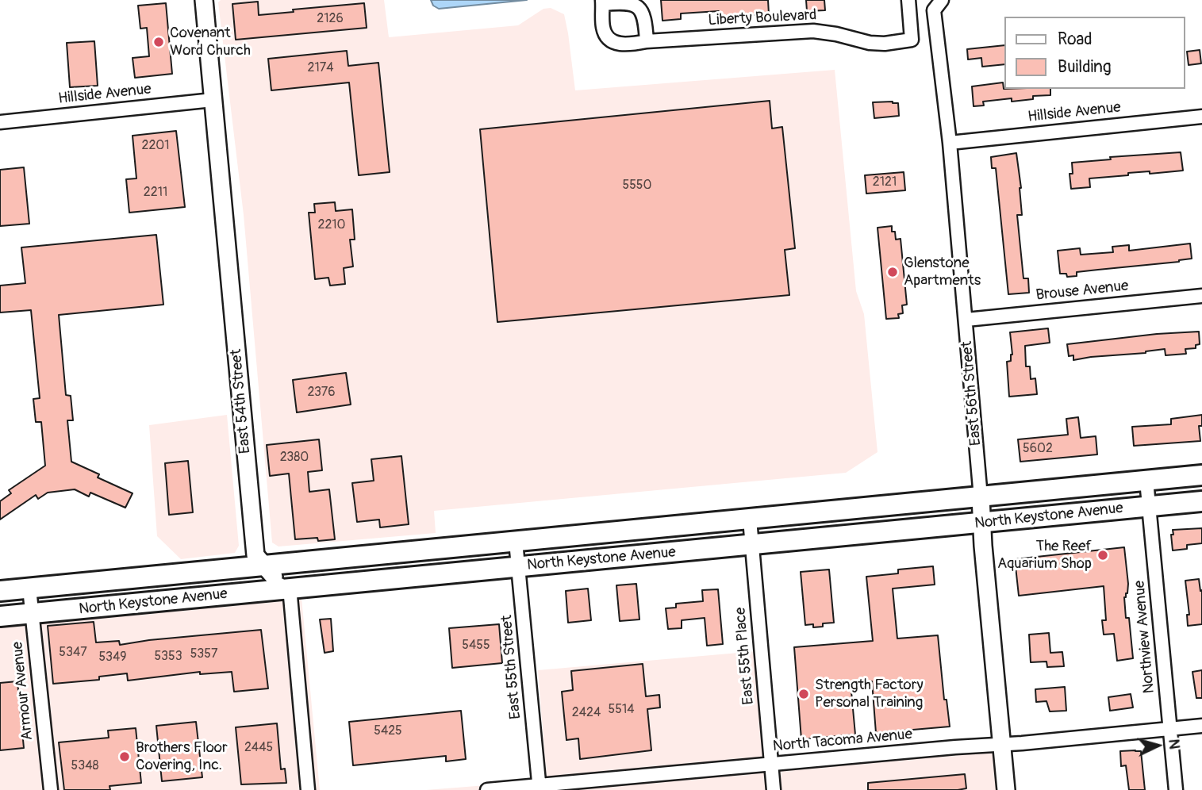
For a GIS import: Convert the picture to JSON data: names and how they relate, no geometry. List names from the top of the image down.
{
  "streets": {
    "main road": ["North Keystone Avenue"],
    "street": [
      "Liberty Boulevard",
      "Hillside Avenue",
      "Brouse Avenue",
      "East 56th Street",
      "East 54th Street",
      "Northview Avenue",
      "East 55th Place",
      "East 55th Street",
      "Armour Avenue",
      "North Tacoma Avenue"
    ]
  },
  "crossings": [
    ["Hillside Avenue", "East 56th Street"],
    ["Hillside Avenue", "East 54th Street"],
    ["Brouse Avenue", "East 56th Street"],
    ["East 56th Street", "North Keystone Avenue"],
    ["East 56th Street", "North Tacoma Avenue"],
    ["East 54th Street", "North Keystone Avenue"],
    ["North Keystone Avenue", "Northview Avenue"],
    ["North Keystone Avenue", "East 55th Place"],
    ["North Keystone Avenue", "East 55th Street"],
    ["North Keystone Avenue", "Armour Avenue"],
    ["Northview Avenue", "North Tacoma Avenue"],
    ["East 55th Place", "North Tacoma Avenue"],
    ["East 55th Street", "North Tacoma Avenue"]
  ],
  "places": [
    "Covenant Word Church",
    "Glenstone Apartments",
    "The Reef Aquarium Shop",
    "Strength Factory Personal Training",
    "Brothers Floor Covering, Inc."
  ],
  "house_numbers": [
    "2126",
    "2174",
    "2201",
    "2121",
    "5550",
    "2211",
    "2210",
    "2376",
    "5602",
    "2380",
    "5455",
    "5347",
    "5357",
    "5353",
    "5349",
    "5514",
    "2424",
    "5425",
    "2445",
    "5348"
  ],
  "legend": ["Road", "Building"],
  "north": "right"
}
